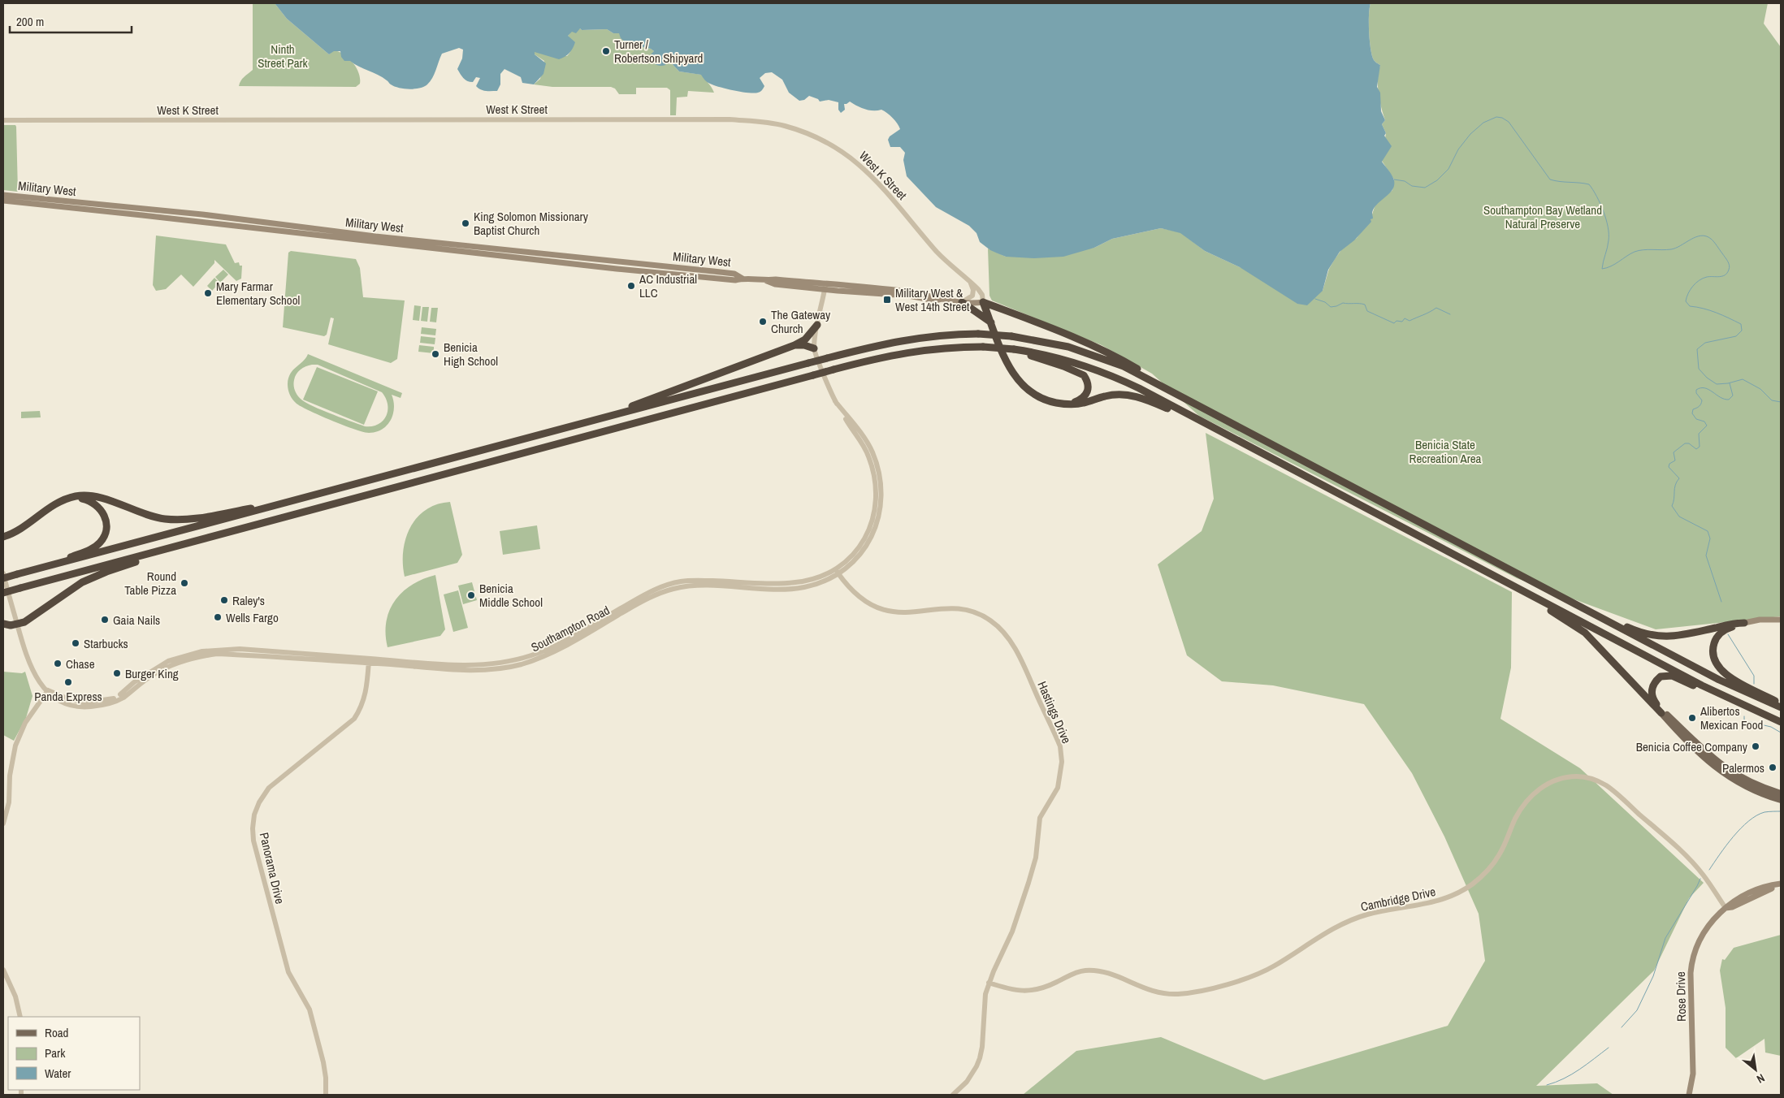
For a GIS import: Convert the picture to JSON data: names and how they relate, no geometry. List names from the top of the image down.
{
  "streets": {
    "main road": ["Military West", "Rose Drive"],
    "street": [
      "West K Street",
      "Southampton Road",
      "Hastings Drive",
      "Panorama Drive",
      "Cambridge Drive"
    ]
  },
  "crossings": [
    ["West K Street", "Military West"],
    ["Military West", "Southampton Road"],
    ["Southampton Road", "Hastings Drive"],
    ["Southampton Road", "Panorama Drive"],
    ["Hastings Drive", "Cambridge Drive"],
    ["Cambridge Drive", "Rose Drive"]
  ],
  "parks": ["Ninth Street Park", "Southampton Bay Wetland Natural Preserve", "Benicia State Recreation Area"],
  "places": {
    "other": [
      "Turner / Robertson Shipyard",
      "King Solomon Missionary Baptist Church",
      "AC Industrial LLC",
      "Mary Farmar Elementary School",
      "The Gateway Church",
      "Benicia High School",
      "Round Table Pizza",
      "Benicia Middle School",
      "Raley's",
      "Wells Fargo",
      "Gaia Nails",
      "Starbucks",
      "Chase",
      "Burger King",
      "Panda Express",
      "Alibertos Mexican Food",
      "Benicia Coffee Company",
      "Palermos"
    ],
    "transit": ["Military West & West 14th Street"]
  },
  "legend": ["Road", "Park", "Water"],
  "scale_bar": "200 m",
  "north": "bottom right"
}
